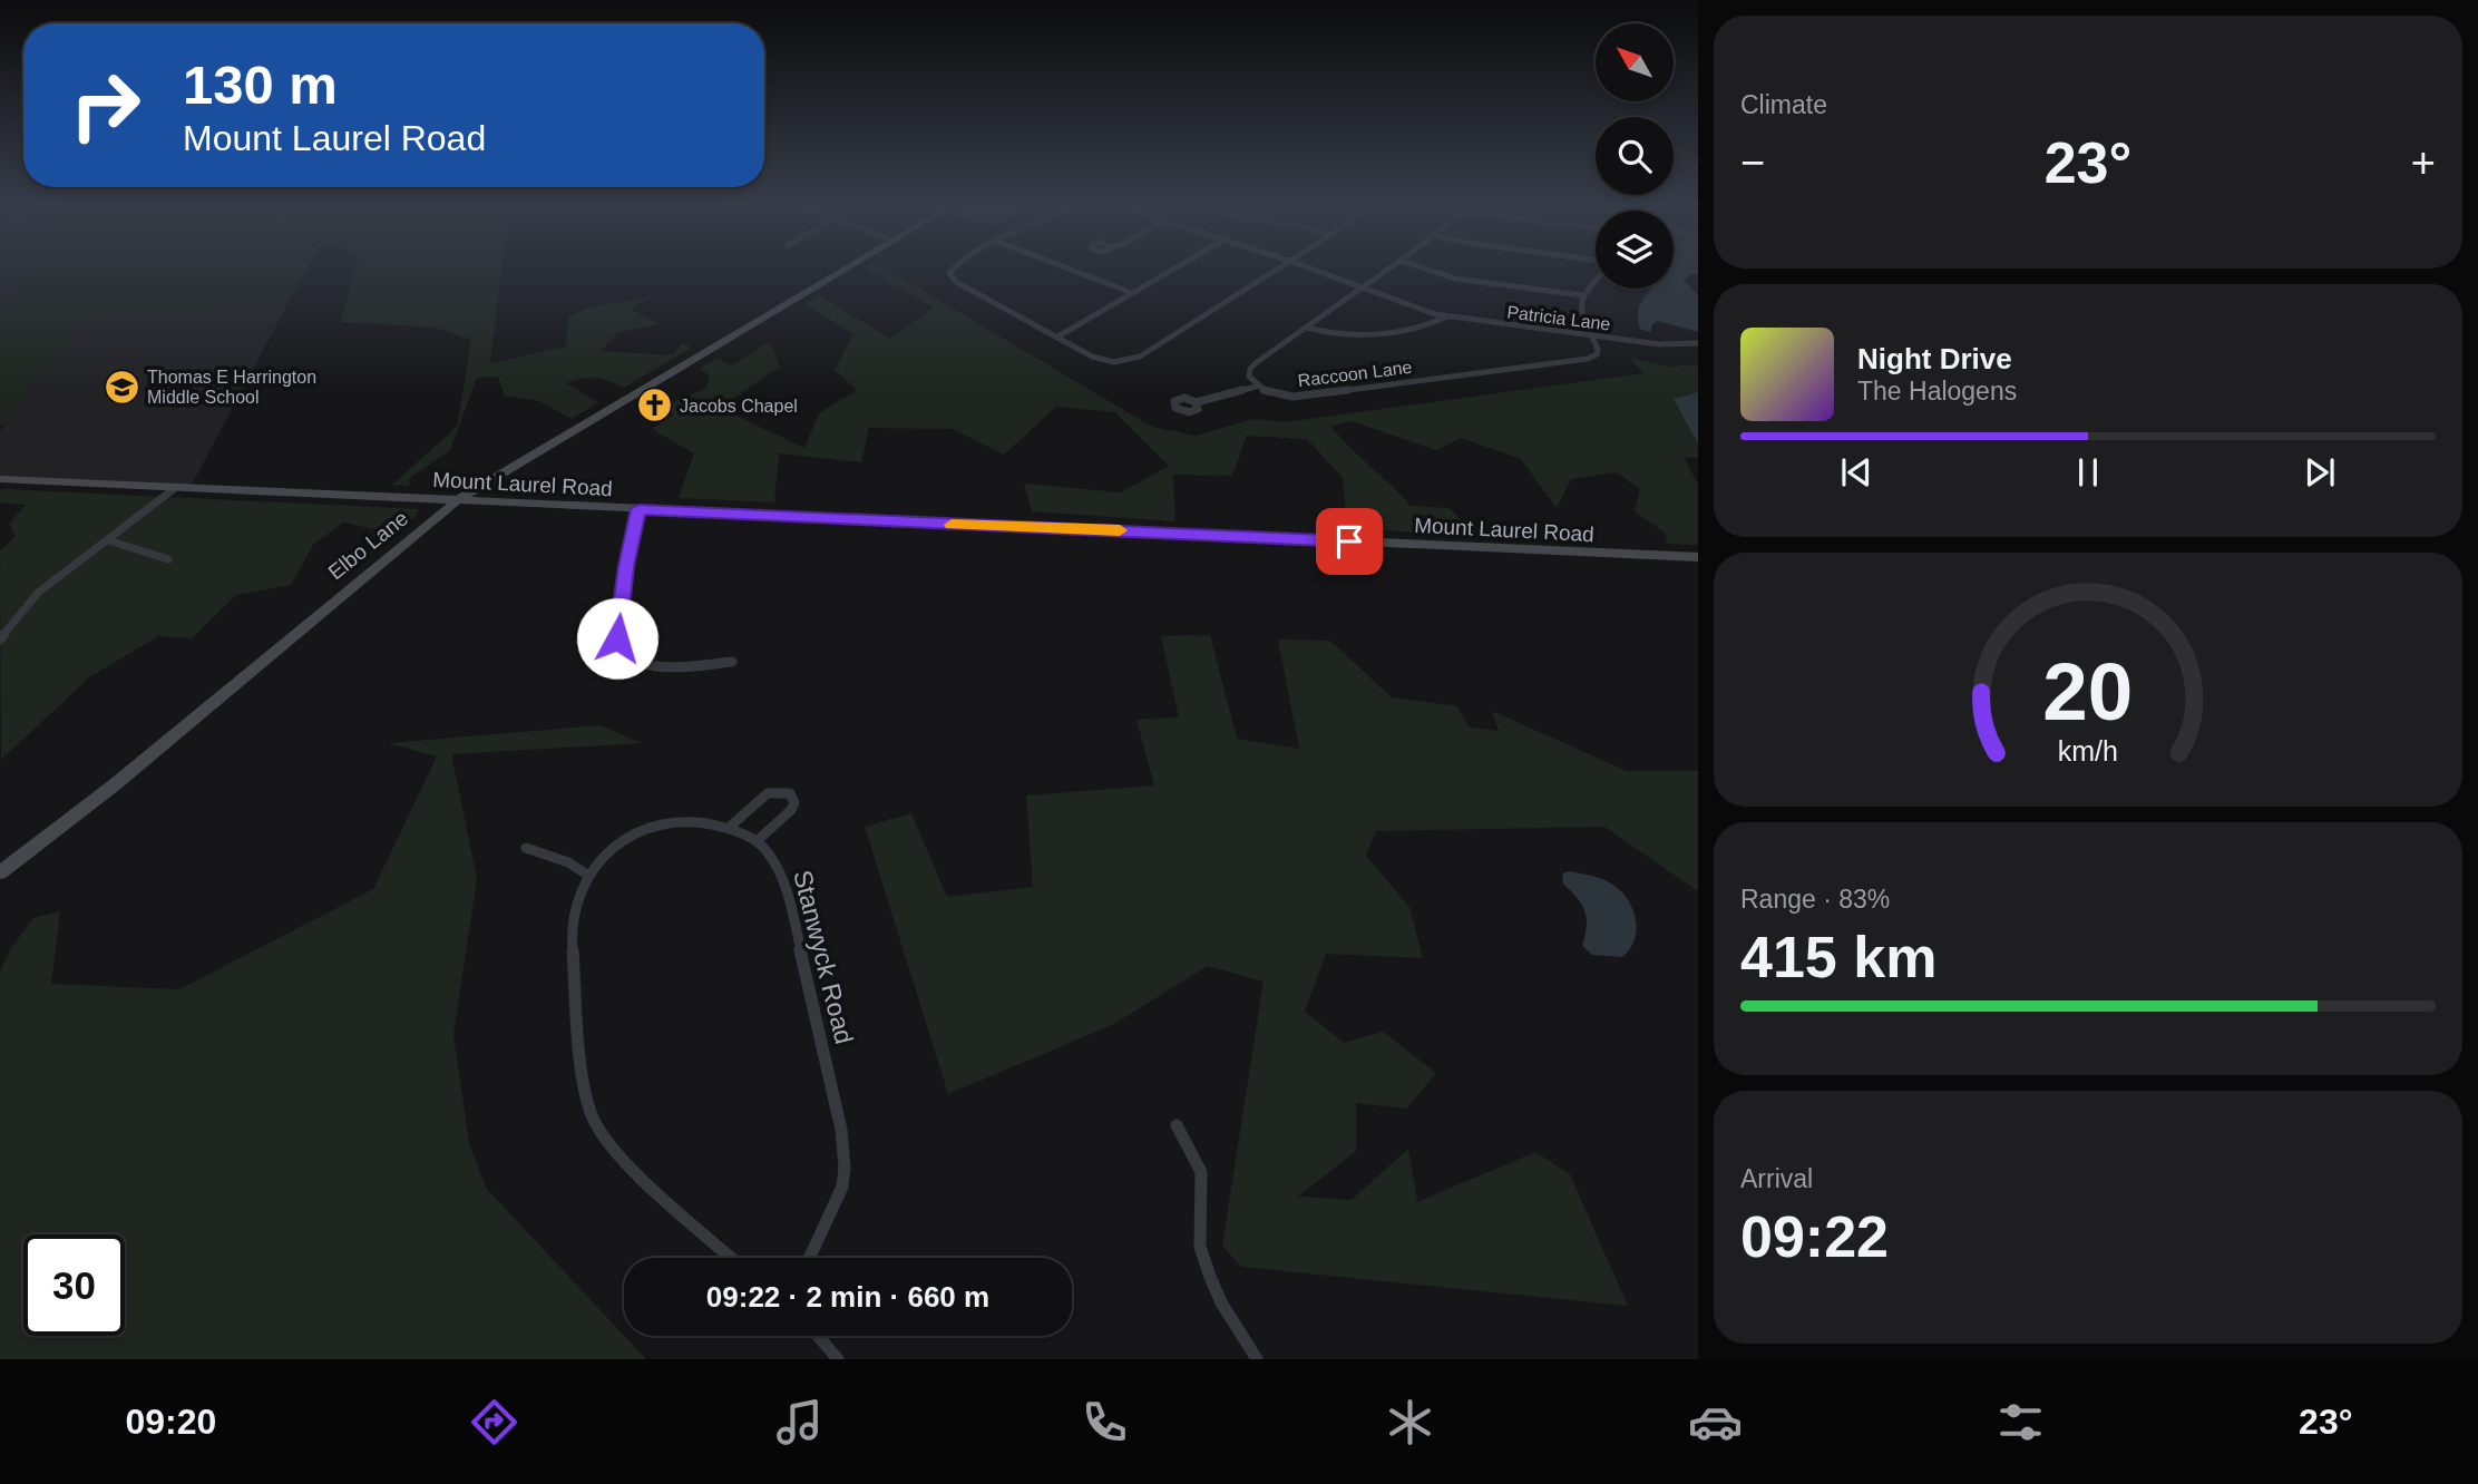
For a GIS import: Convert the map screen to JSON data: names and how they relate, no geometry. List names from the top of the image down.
{
  "streets": {
    "main road": ["Mount Laurel Road", "Elbo Lane"],
    "street": ["Patricia Lane", "Raccoon Lane", "Stanwyck Road"]
  },
  "crossings": [
    ["Patricia Lane", "Raccoon Lane"],
    ["Mount Laurel Road", "Elbo Lane"]
  ],
  "places": {
    "school or university": ["Thomas E Harrington Middle School"],
    "church": ["Jacobs Chapel"]
  },
  "north": "top left",
  "page": {
    "tile": [
      "Climate",
      ["Range · 83%", "415 km"],
      ["Arrival", "09:22"]
    ],
    "turn": ["130 m", "Mount Laurel Road"],
    "heat": ["−", "23°", "+"],
    "song": ["Night Drive", "The Halogens"],
    "limit": "30",
    "trip": "09:22 · 2 min · 660 m",
    "tabs": ["09:20", "23°"],
    "gauge": ["20", "km/h"]
  }
}
